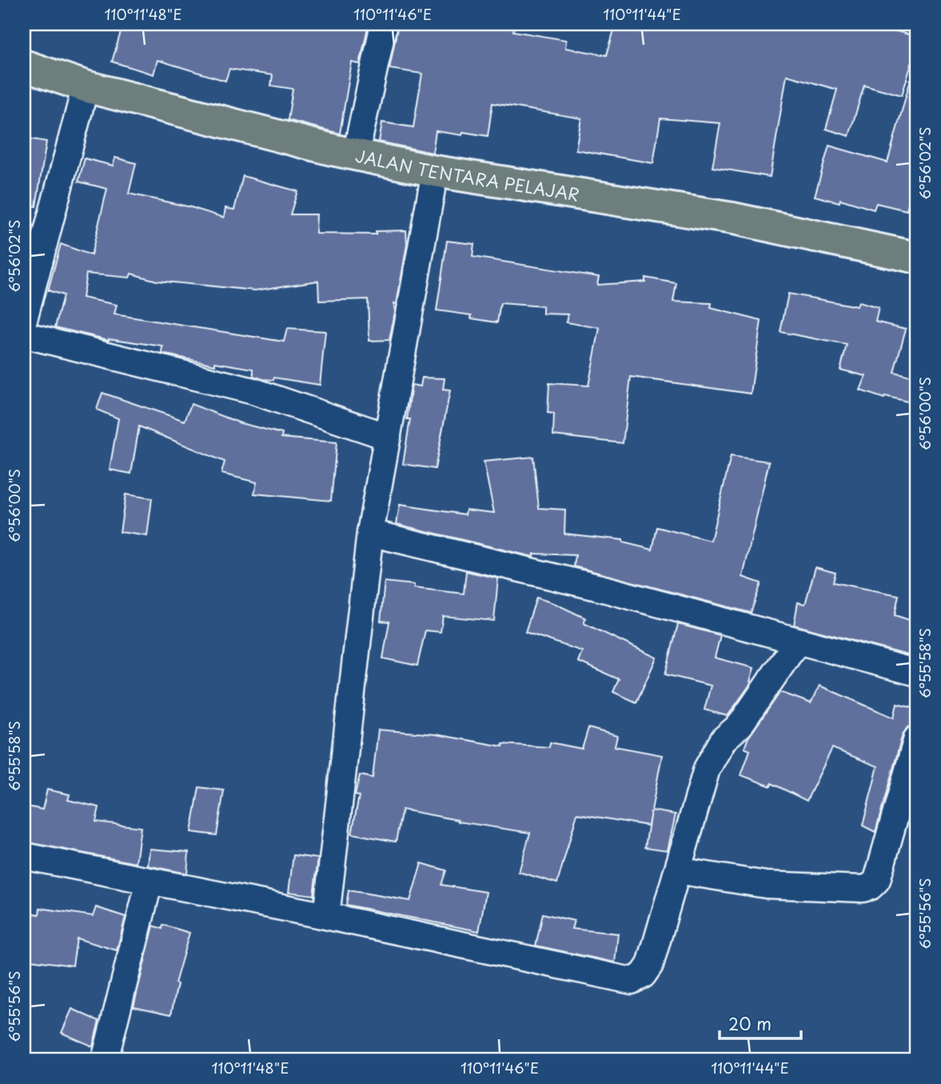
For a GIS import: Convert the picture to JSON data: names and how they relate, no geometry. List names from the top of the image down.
{
  "streets": {
    "highway": ["JALAN TENTARA PELAJAR"]
  },
  "scale_bar": "20 m",
  "coordinates": [
    "110°11'48\"E",
    "110°11'46\"E",
    "110°11'44\"E",
    "6°56'02\"S",
    "6°56'00\"S",
    "6°55'58\"S",
    "6°55'56\"S"
  ]
}
